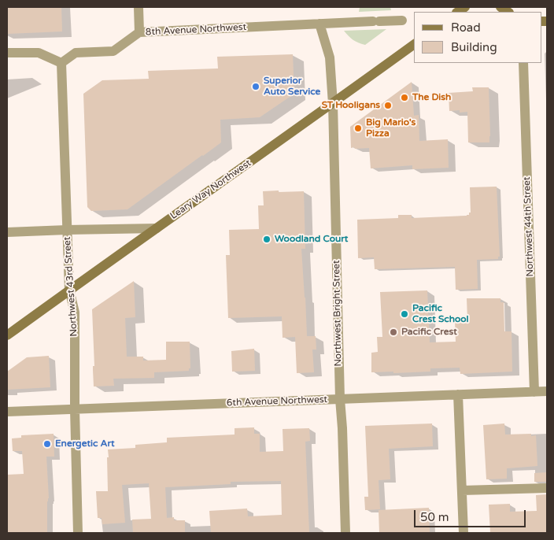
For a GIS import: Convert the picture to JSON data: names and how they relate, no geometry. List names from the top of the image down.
{
  "streets": {
    "main road": ["Leary Way Northwest"],
    "street": [
      "8th Avenue Northwest",
      "Northwest 44th Street",
      "Northwest 43rd Street",
      "Northwest Bright Street",
      "6th Avenue Northwest"
    ]
  },
  "crossings": [
    ["8th Avenue Northwest", "Northwest 43rd Street"],
    ["8th Avenue Northwest", "Northwest Bright Street"],
    ["Leary Way Northwest", "Northwest 43rd Street"],
    ["Leary Way Northwest", "Northwest Bright Street"],
    ["Northwest 44th Street", "6th Avenue Northwest"],
    ["Northwest 43rd Street", "6th Avenue Northwest"],
    ["Northwest Bright Street", "6th Avenue Northwest"]
  ],
  "places": [
    "Superior Auto Service",
    "The Dish",
    "ST Hooligans",
    "Big Mario's Pizza",
    "Woodland Court",
    "Pacific Crest School",
    "Pacific Crest",
    "Energetic Art"
  ],
  "legend": ["Road", "Building"],
  "scale_bar": "50 m"
}
